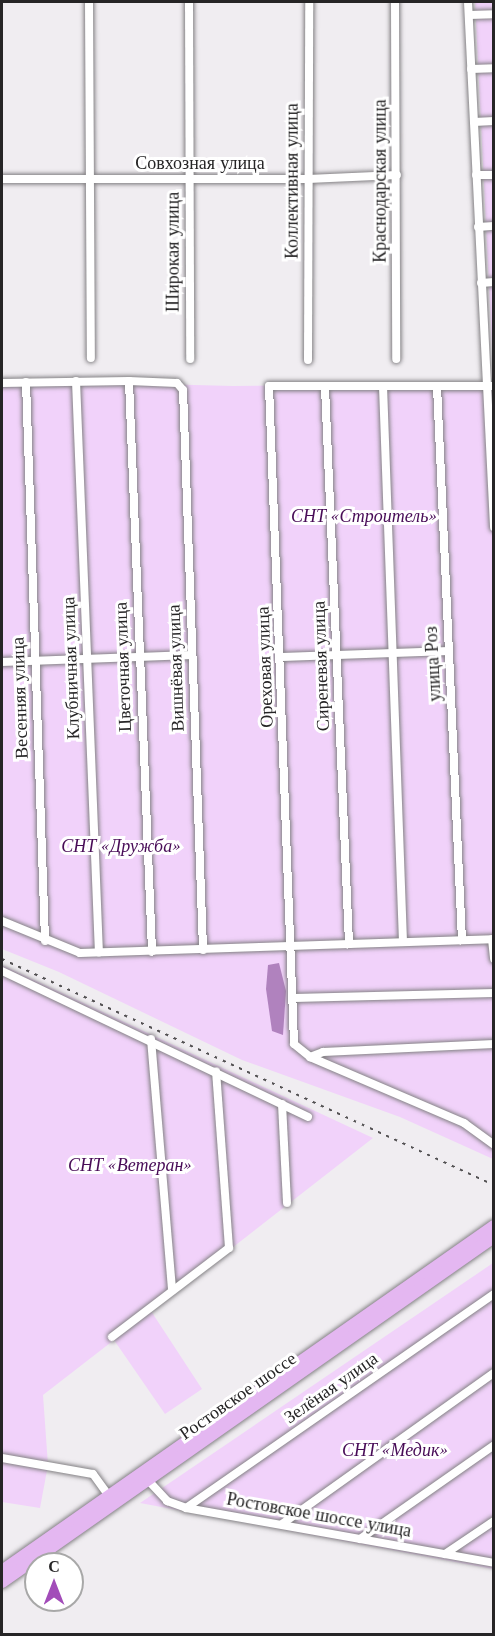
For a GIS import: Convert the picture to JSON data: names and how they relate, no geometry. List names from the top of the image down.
{
  "streets": {
    "highway": ["Ростовское шоссе"],
    "street": [
      "Совхозная улица",
      "Коллективная улица",
      "Краснодарская улица",
      "Широкая улица",
      "улица Роз",
      "Сиреневая улица",
      "Цветочная улица",
      "Ореховая улица",
      "Клубничная улица",
      "Вишнёвая улица",
      "Весенняя улица",
      "Зелёная улица",
      "Ростовское шоссе улица"
    ]
  },
  "crossings": [
    ["Совхозная улица", "Коллективная улица"],
    ["Совхозная улица", "Краснодарская улица"],
    ["Совхозная улица", "Широкая улица"],
    ["Сиреневая улица", "Ореховая улица"],
    ["Цветочная улица", "Вишнёвая улица"],
    ["Зелёная улица", "Ростовское шоссе улица"],
    ["Ростовское шоссе", "Ростовское шоссе улица"]
  ],
  "parks": [
    "СНТ «Строитель»",
    "СНТ «Дружба»",
    "СНТ «Ветеран»",
    "СНТ «Медик»"
  ],
  "north": "top"
}
